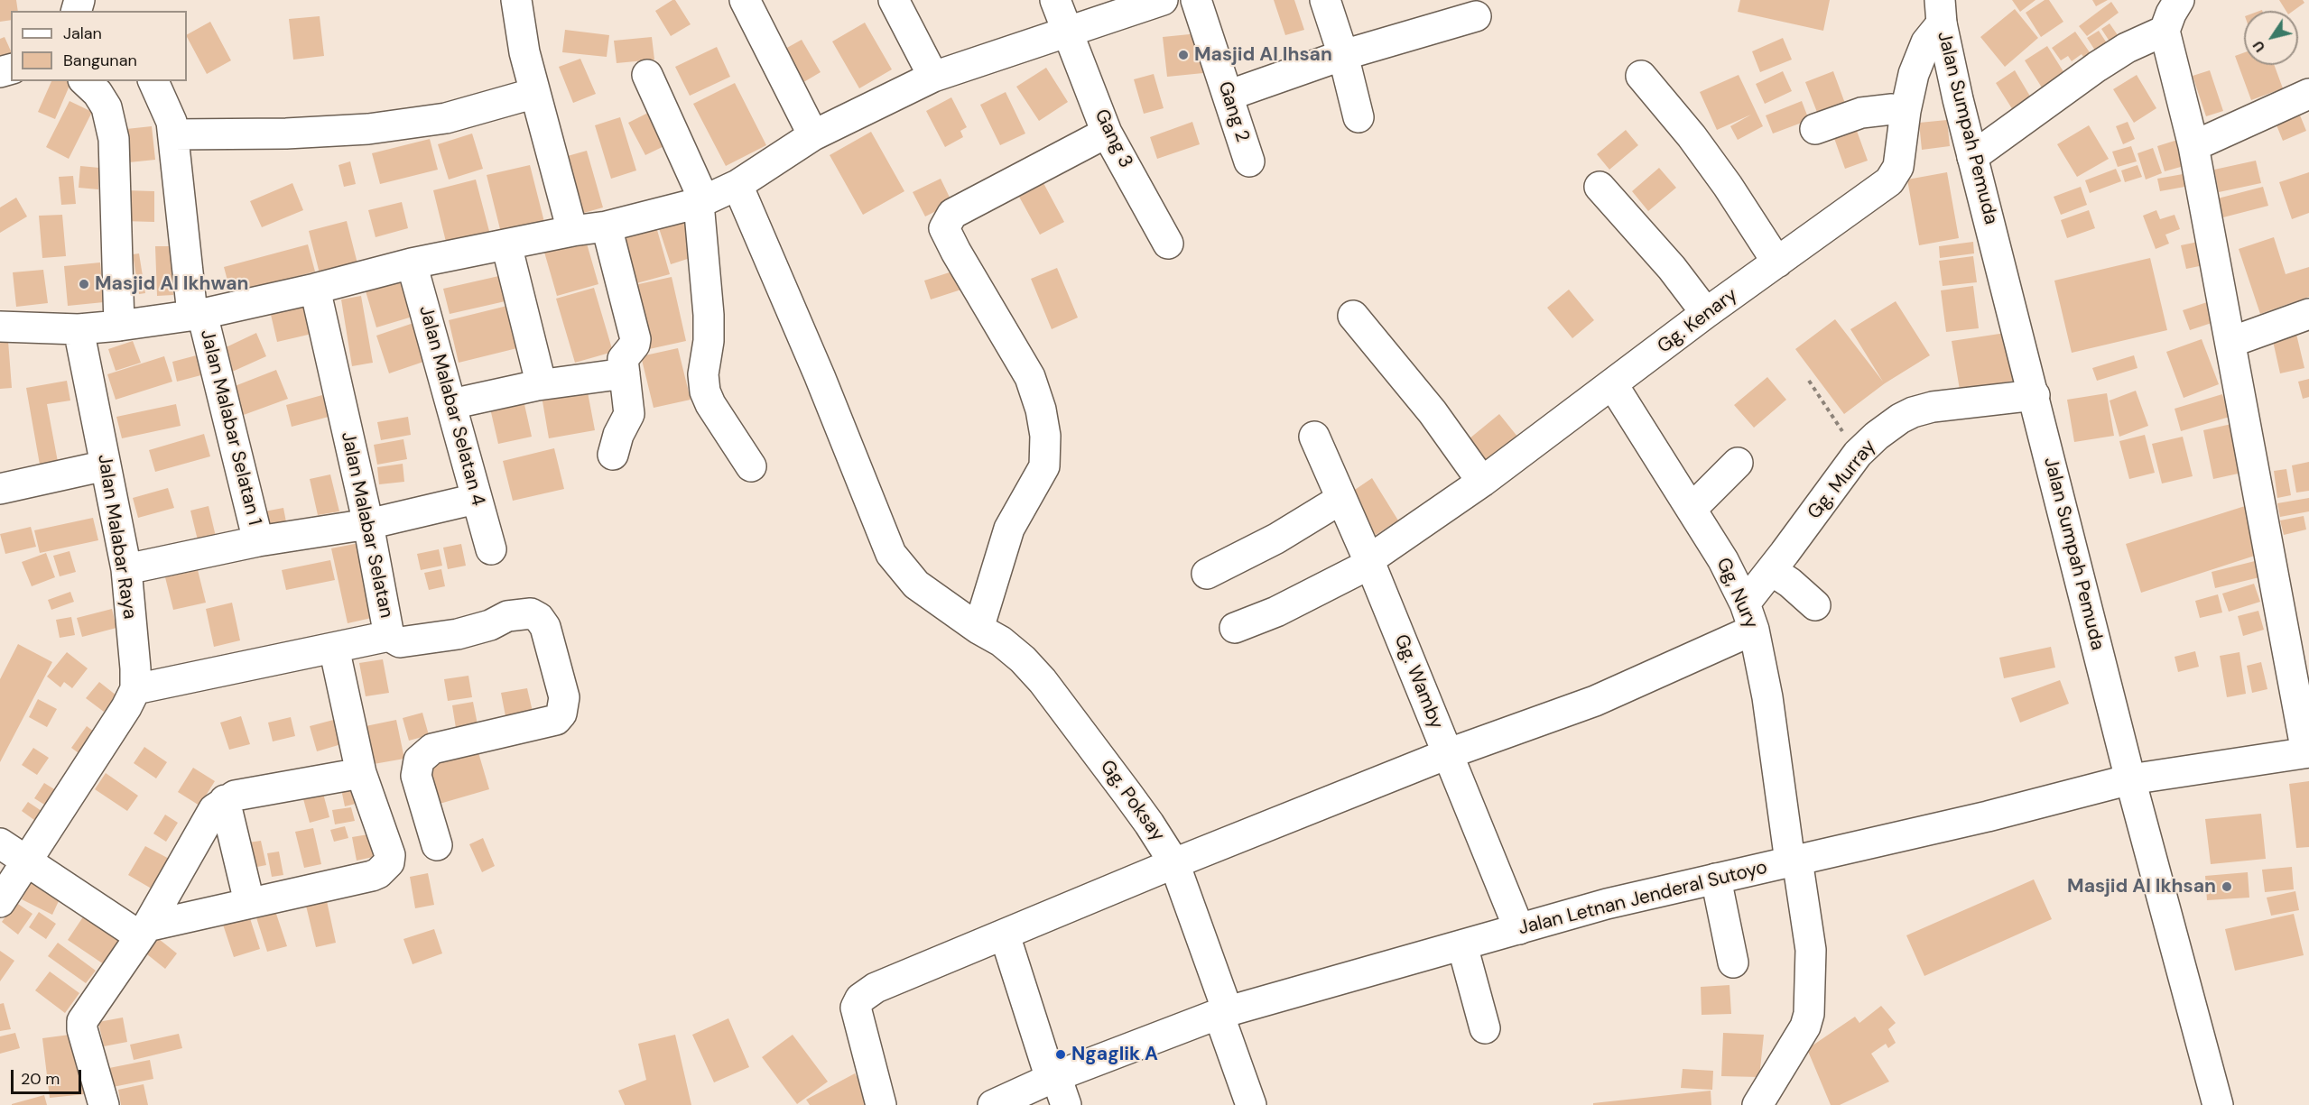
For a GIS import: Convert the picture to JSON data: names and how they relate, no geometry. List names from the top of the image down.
{
  "streets": {
    "main road": [
      "Gang 2",
      "Jalan Sumpah Pemuda",
      "Gang 3",
      "Gg. Kenary",
      "Jalan Malabar Selatan 4",
      "Jalan Malabar Selatan 1",
      "Gg. Murray",
      "Jalan Malabar Selatan",
      "Jalan Malabar Raya",
      "Gg, Nury",
      "Gg. Wamby",
      "Gg. Poksay",
      "Jalan Letnan Jenderal Sutoyo"
    ]
  },
  "crossings": [
    ["Jalan Sumpah Pemuda", "Gg. Kenary"],
    ["Jalan Sumpah Pemuda", "Gg. Murray"],
    ["Jalan Sumpah Pemuda", "Jalan Letnan Jenderal Sutoyo"],
    ["Gg. Kenary", "Gg, Nury"],
    ["Gg. Kenary", "Gg. Wamby"],
    ["Gg. Murray", "Gg, Nury"],
    ["Jalan Malabar Selatan", "Jalan Malabar Raya"],
    ["Gg, Nury", "Jalan Letnan Jenderal Sutoyo"],
    ["Gg. Wamby", "Jalan Letnan Jenderal Sutoyo"],
    ["Gg. Poksay", "Jalan Letnan Jenderal Sutoyo"]
  ],
  "places": [
    "Masjid Al Ihsan",
    "Masjid Al Ikhwan",
    "Masjid Al Ikhsan",
    "Ngaglik A"
  ],
  "legend": ["Jalan", "Bangunan"],
  "scale_bar": "20 m",
  "north": "bottom left"
}
